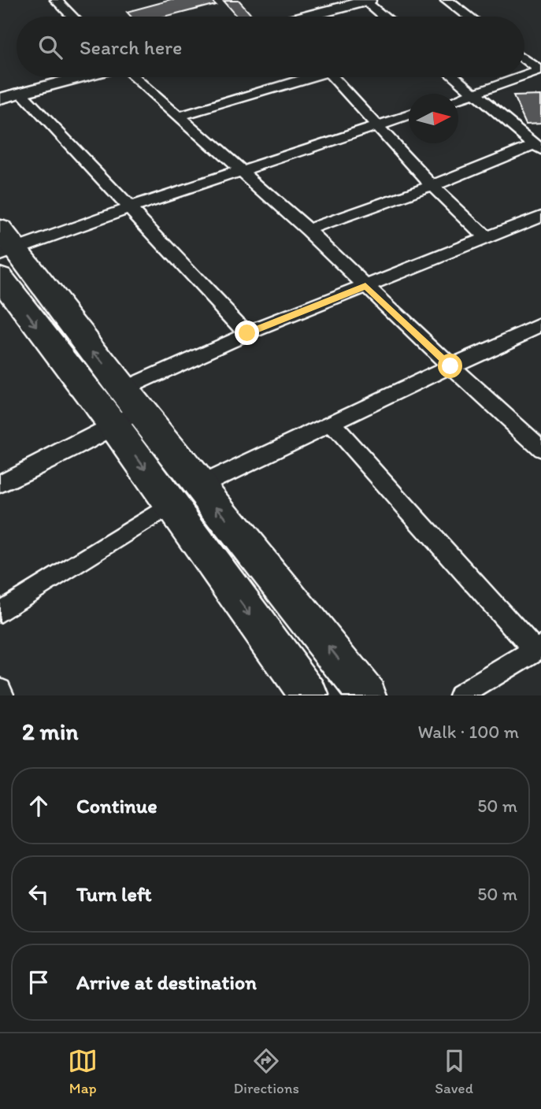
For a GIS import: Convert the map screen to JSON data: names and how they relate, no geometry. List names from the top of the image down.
{
  "north": "right",
  "page": {
    "search": "Search here",
    "heading": ["2 min", "Walk · 100 m"],
    "list": [
      ["Continue", "50 m"],
      ["Turn left", "50 m"],
      "Arrive at destination"
    ],
    "nav": ["Map", "Directions", "Saved"]
  }
}
